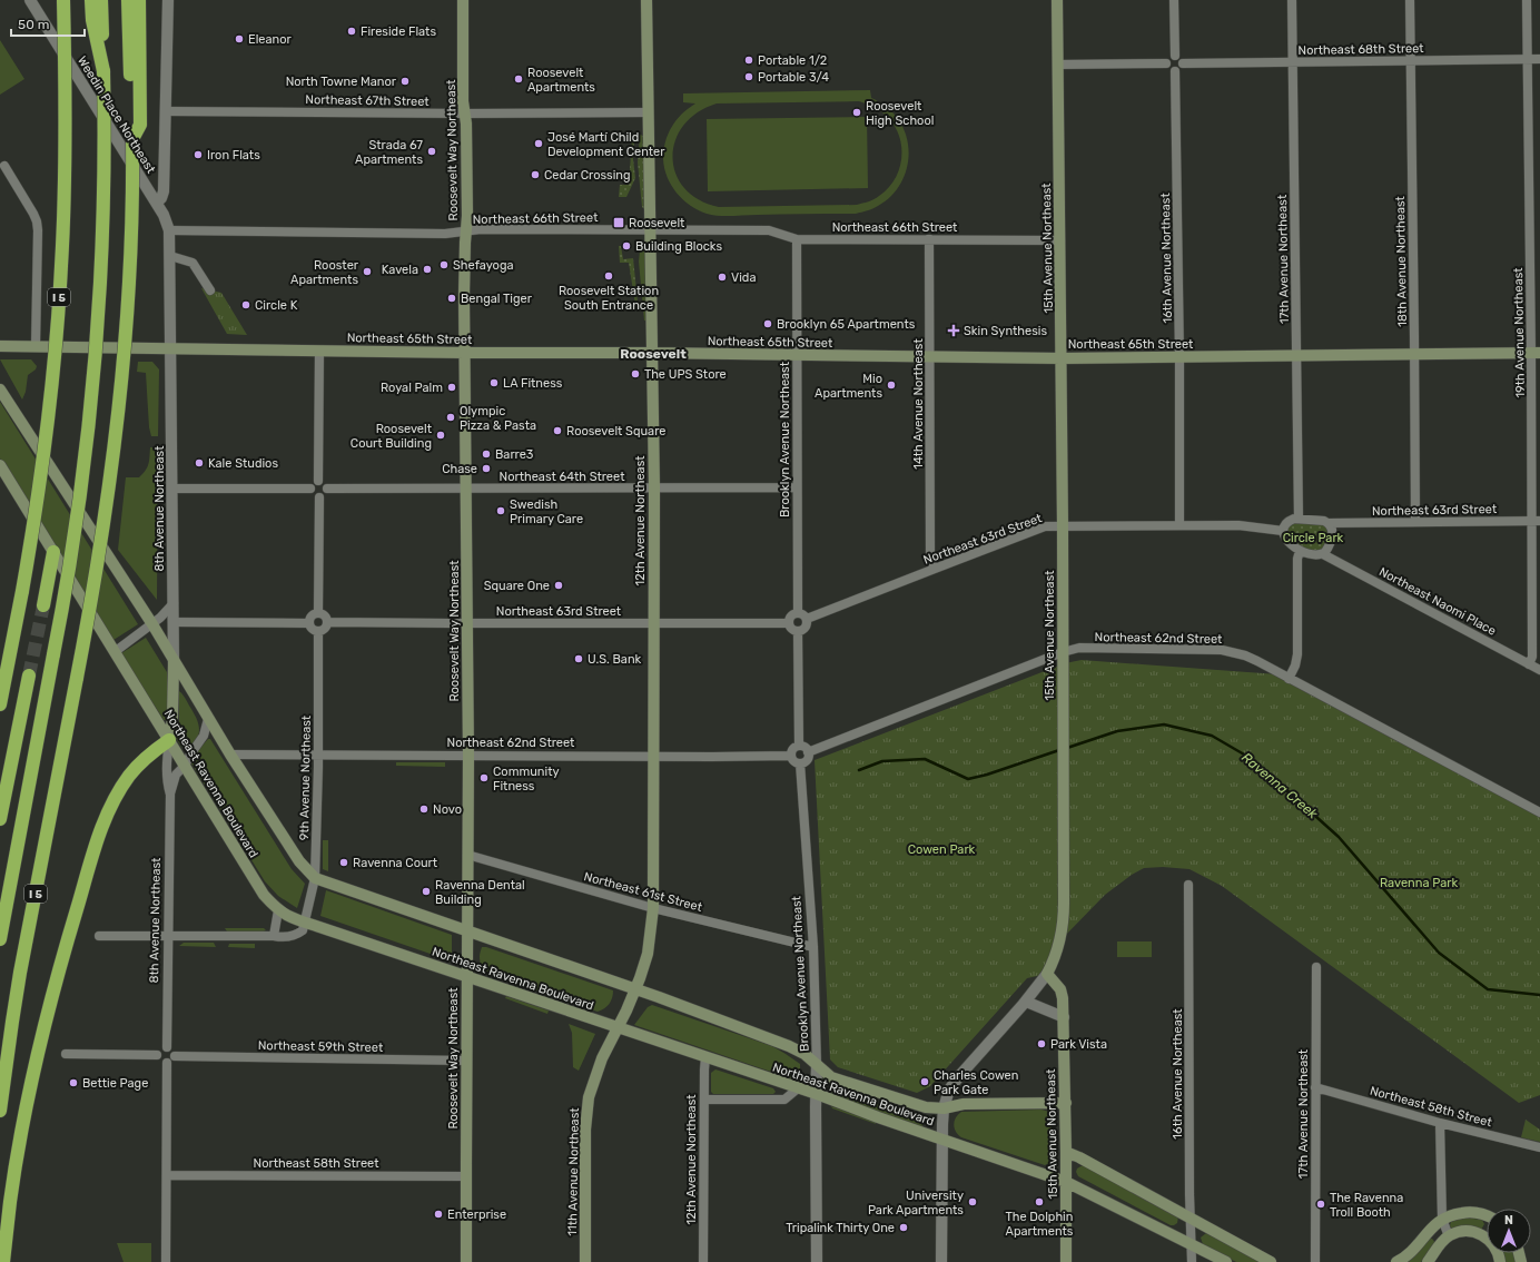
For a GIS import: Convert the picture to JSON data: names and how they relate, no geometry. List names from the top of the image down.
{
  "streets": {
    "highway": ["I 5"],
    "main road": [
      "Roosevelt Way Northeast",
      "15th Avenue Northeast",
      "Northeast 65th Street",
      "8th Avenue Northeast",
      "12th Avenue Northeast",
      "Northeast Ravenna Boulevard",
      "11th Avenue Northeast"
    ],
    "street": [
      "Northeast 68th Street",
      "Northeast 67th Street",
      "Weedin Place Northeast",
      "Northeast 66th Street",
      "16th Avenue Northeast",
      "17th Avenue Northeast",
      "18th Avenue Northeast",
      "19th Avenue Northeast",
      "14th Avenue Northeast",
      "Brooklyn Avenue Northeast",
      "Northeast 64th Street",
      "Northeast 63rd Street",
      "Northeast Naomi Place",
      "Northeast 62nd Street",
      "9th Avenue Northeast",
      "Northeast 61st Street",
      "Northeast 59th Street",
      "Northeast 58th Street"
    ]
  },
  "crossings": [
    ["Northeast 68th Street", "16th Avenue Northeast"],
    ["Northeast 68th Street", "17th Avenue Northeast"],
    ["Northeast 68th Street", "18th Avenue Northeast"],
    ["Northeast 68th Street", "19th Avenue Northeast"],
    ["Northeast 67th Street", "Roosevelt Way Northeast"],
    ["Northeast 67th Street", "12th Avenue Northeast"],
    ["Weedin Place Northeast", "Northeast 66th Street"],
    ["Weedin Place Northeast", "8th Avenue Northeast"],
    ["Roosevelt Way Northeast", "Northeast 66th Street"],
    ["Roosevelt Way Northeast", "Northeast 65th Street"],
    ["Roosevelt Way Northeast", "Northeast 64th Street"],
    ["Roosevelt Way Northeast", "Northeast 63rd Street"],
    ["Roosevelt Way Northeast", "Northeast 62nd Street"],
    ["Roosevelt Way Northeast", "Northeast Ravenna Boulevard"],
    ["Roosevelt Way Northeast", "Northeast 61st Street"],
    ["Roosevelt Way Northeast", "Northeast 59th Street"],
    ["Roosevelt Way Northeast", "Northeast 58th Street"],
    ["Northeast 66th Street", "15th Avenue Northeast"],
    ["Northeast 66th Street", "14th Avenue Northeast"],
    ["Northeast 66th Street", "Brooklyn Avenue Northeast"],
    ["Northeast 66th Street", "8th Avenue Northeast"],
    ["Northeast 66th Street", "12th Avenue Northeast"],
    ["15th Avenue Northeast", "Northeast 65th Street"],
    ["15th Avenue Northeast", "Northeast 63rd Street"],
    ["15th Avenue Northeast", "Northeast 62nd Street"],
    ["15th Avenue Northeast", "Northeast Ravenna Boulevard"],
    ["16th Avenue Northeast", "Northeast 65th Street"],
    ["16th Avenue Northeast", "Northeast 63rd Street"],
    ["16th Avenue Northeast", "Northeast Ravenna Boulevard"],
    ["17th Avenue Northeast", "Northeast 65th Street"],
    ["17th Avenue Northeast", "Northeast 63rd Street"],
    ["17th Avenue Northeast", "Northeast Naomi Place"],
    ["17th Avenue Northeast", "Northeast 58th Street"],
    ["18th Avenue Northeast", "Northeast 65th Street"],
    ["18th Avenue Northeast", "Northeast 63rd Street"],
    ["19th Avenue Northeast", "Northeast 65th Street"],
    ["19th Avenue Northeast", "Northeast 63rd Street"],
    ["19th Avenue Northeast", "Northeast Naomi Place"],
    ["Northeast 65th Street", "14th Avenue Northeast"],
    ["Northeast 65th Street", "Brooklyn Avenue Northeast"],
    ["Northeast 65th Street", "8th Avenue Northeast"],
    ["Northeast 65th Street", "12th Avenue Northeast"],
    ["14th Avenue Northeast", "Northeast 63rd Street"],
    ["Brooklyn Avenue Northeast", "Northeast 64th Street"],
    ["Brooklyn Avenue Northeast", "Northeast 63rd Street"],
    ["Brooklyn Avenue Northeast", "Northeast 62nd Street"],
    ["Brooklyn Avenue Northeast", "Northeast Ravenna Boulevard"],
    ["Brooklyn Avenue Northeast", "Northeast 61st Street"],
    ["Northeast 64th Street", "12th Avenue Northeast"],
    ["8th Avenue Northeast", "Northeast Ravenna Boulevard"],
    ["8th Avenue Northeast", "Northeast 59th Street"],
    ["Northeast 63rd Street", "12th Avenue Northeast"],
    ["Northeast 63rd Street", "Northeast Naomi Place"],
    ["Northeast 63rd Street", "9th Avenue Northeast"],
    ["12th Avenue Northeast", "Northeast 62nd Street"],
    ["12th Avenue Northeast", "Northeast Ravenna Boulevard"],
    ["12th Avenue Northeast", "Northeast 61st Street"],
    ["12th Avenue Northeast", "11th Avenue Northeast"],
    ["Northeast 62nd Street", "9th Avenue Northeast"],
    ["Northeast 62nd Street", "Northeast Ravenna Boulevard"],
    ["9th Avenue Northeast", "Northeast Ravenna Boulevard"],
    ["Northeast Ravenna Boulevard", "11th Avenue Northeast"]
  ],
  "districts": ["Roosevelt"],
  "water": ["Ravenna Creek"],
  "parks": ["Circle Park", "Cowen Park", "Ravenna Park"],
  "places": {
    "other": [
      "Fireside Flats",
      "Eleanor",
      "Portable 1/2",
      "Portable 3/4",
      "Roosevelt Apartments",
      "North Towne Manor",
      "Roosevelt High School",
      "José Martí Child Development Center",
      "Strada 67 Apartments",
      "Iron Flats",
      "Cedar Crossing",
      "Building Blocks",
      "Shefayoga",
      "Kavela",
      "Rooster Apartments",
      "Roosevelt Station South Entrance",
      "Vida",
      "Bengal Tiger",
      "Circle K",
      "Brooklyn 65 Apartments",
      "The UPS Store",
      "LA Fitness",
      "Mio Apartments",
      "Royal Palm",
      "Olympic Pizza & Pasta",
      "Roosevelt Square",
      "Roosevelt Court Building",
      "Barre3",
      "Kale Studios",
      "Chase",
      "Swedish Primary Care",
      "Square One",
      "U.S. Bank",
      "Community Fitness",
      "Novo",
      "Ravenna Court",
      "Ravenna Dental Building",
      "Park Vista",
      "Charles Cowen Park Gate",
      "Bettie Page",
      "University Park Apartments",
      "The Dolphin Apartments",
      "The Ravenna Troll Booth",
      "Enterprise",
      "Tripalink Thirty One"
    ],
    "transit": ["Roosevelt"],
    "health": ["Skin Synthesis"]
  },
  "scale_bar": "50 m",
  "north": "top"
}
